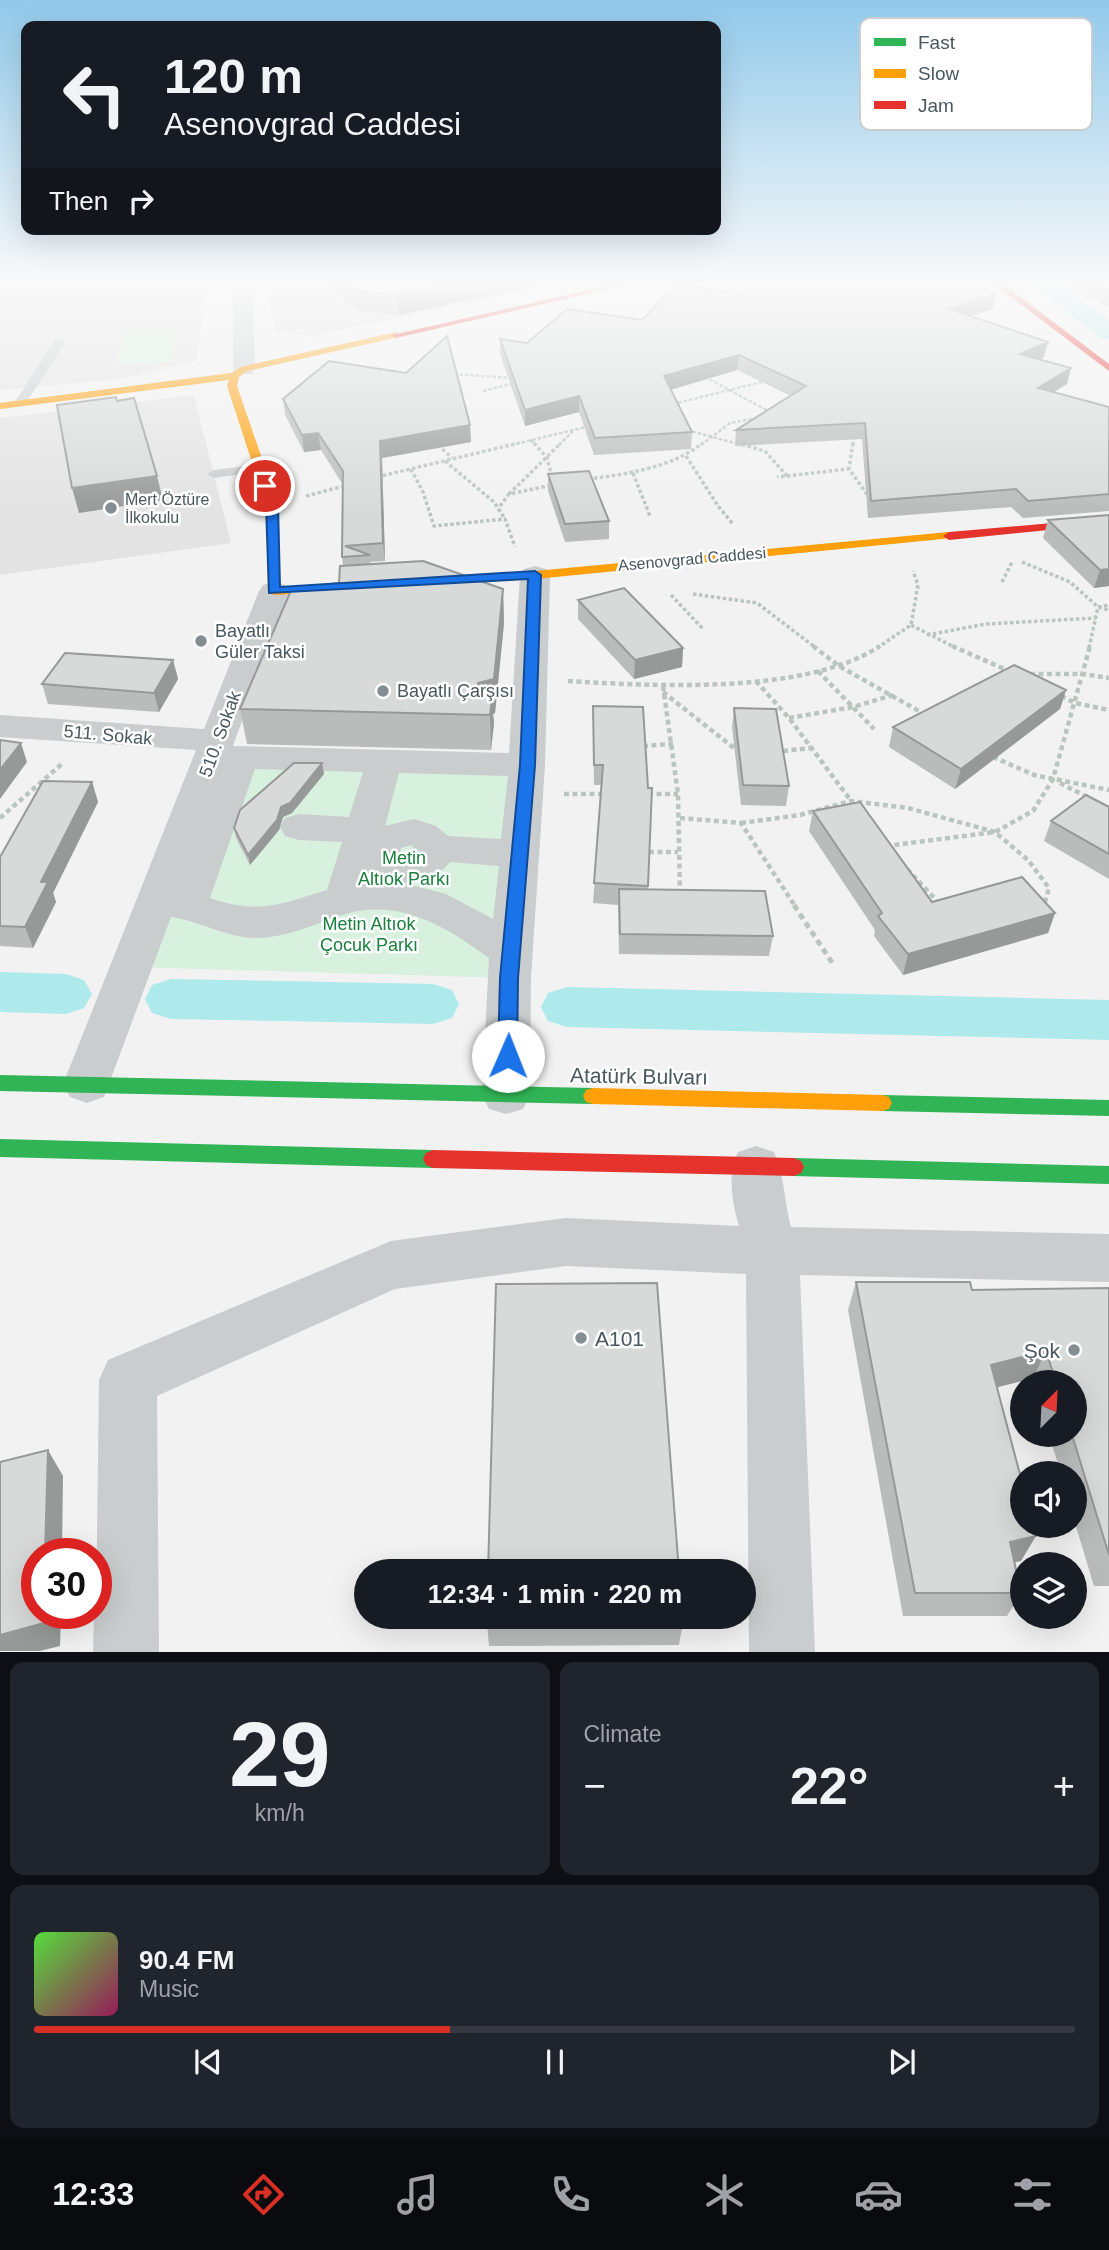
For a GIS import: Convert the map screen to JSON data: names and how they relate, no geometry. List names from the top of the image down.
{
  "streets": {
    "main road": ["Asenovgrad Caddesi", "510. Sokak", "Atatürk Bulvarı"],
    "street": ["511. Sokak"]
  },
  "crossings": [
    ["510. Sokak", "511. Sokak"],
    ["510. Sokak", "Atatürk Bulvarı"]
  ],
  "parks": ["Metin Altıok Parkı", "Metin Altıok Çocuk Parkı"],
  "places": [
    "Mert Öztüre İlkokulu",
    "Bayatlı Güler Taksi",
    "Bayatlı Çarşısı",
    "A101",
    "Şok"
  ],
  "legend": ["Fast", "Slow", "Jam"],
  "north": "top right",
  "page": {
    "turn": ["120 m", "Asenovgrad Caddesi"],
    "then": "Then",
    "limit": "30",
    "trip": "12:34 · 1 min · 220 m",
    "tile": [
      ["29", "km/h"],
      "Climate"
    ],
    "heat": ["−", "22°", "+"],
    "song": ["90.4 FM", "Music"],
    "tabs": "12:33"
  }
}
